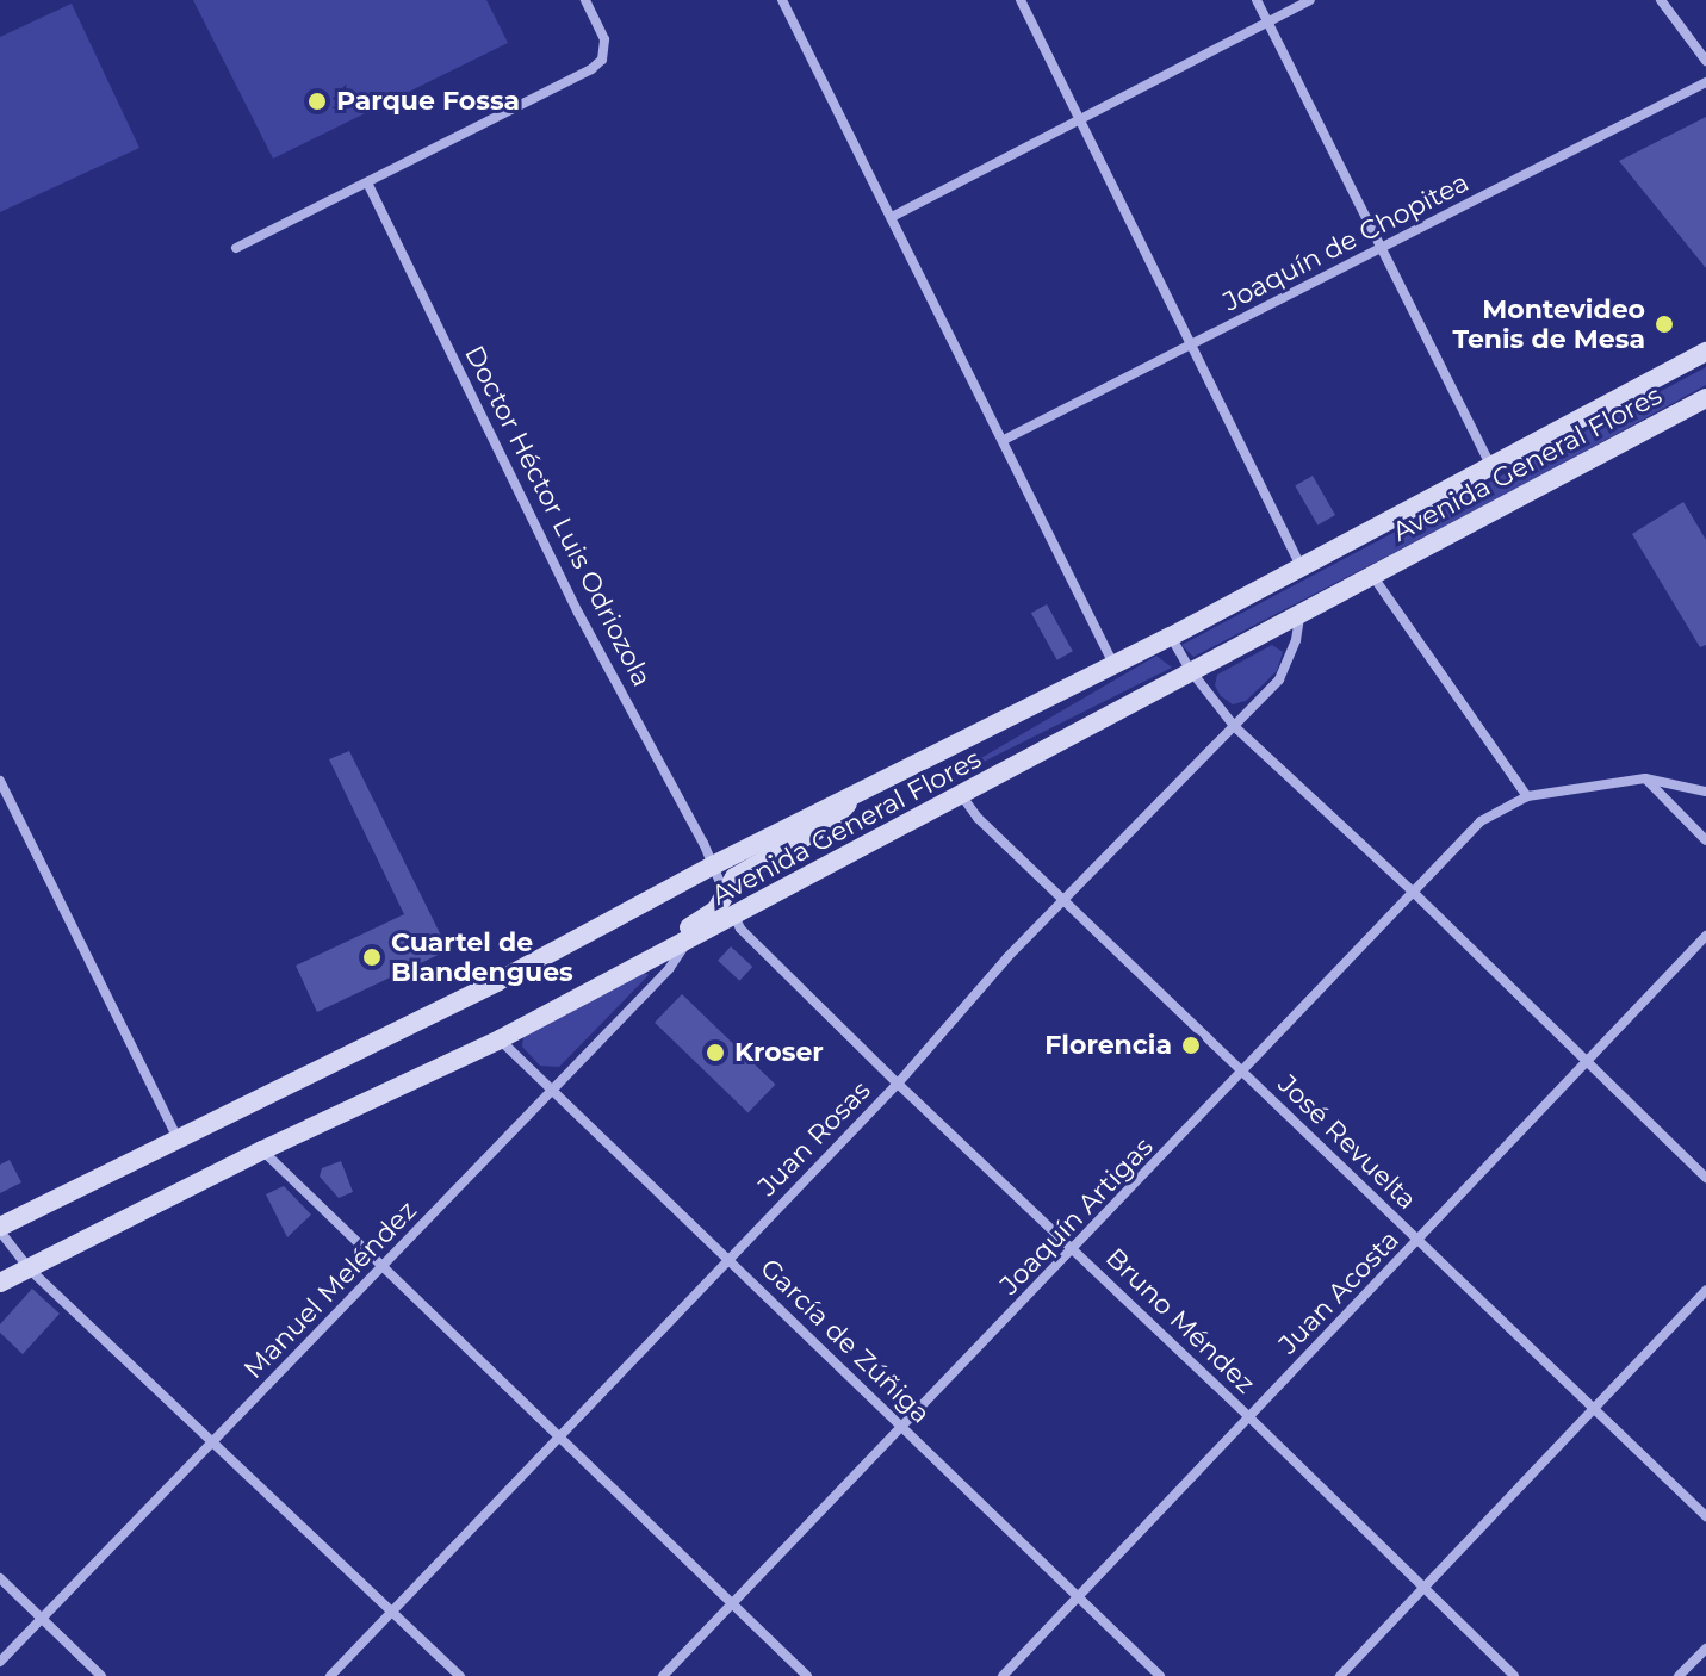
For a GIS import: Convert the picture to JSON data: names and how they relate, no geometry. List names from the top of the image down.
{
  "streets": {
    "main road": ["Avenida General Flores"],
    "street": [
      "Joaquín de Chopitea",
      "Doctor Héctor Luis Odriozola",
      "Juan Rosas",
      "José Revuelta",
      "Joaquín Artigas",
      "Manuel Meléndez",
      "Juan Acosta",
      "Bruno Méndez",
      "García de Zúñiga"
    ]
  },
  "crossings": [
    ["Avenida General Flores", "Doctor Héctor Luis Odriozola"],
    ["Avenida General Flores", "Juan Rosas"],
    ["Avenida General Flores", "José Revuelta"],
    ["Avenida General Flores", "Manuel Meléndez"],
    ["Avenida General Flores", "Bruno Méndez"],
    ["Avenida General Flores", "García de Zúñiga"],
    ["Doctor Héctor Luis Odriozola", "Bruno Méndez"],
    ["Juan Rosas", "José Revuelta"],
    ["Juan Rosas", "Bruno Méndez"],
    ["Juan Rosas", "García de Zúñiga"],
    ["José Revuelta", "Joaquín Artigas"],
    ["José Revuelta", "Juan Acosta"],
    ["Joaquín Artigas", "Bruno Méndez"],
    ["Joaquín Artigas", "García de Zúñiga"],
    ["Manuel Meléndez", "García de Zúñiga"],
    ["Juan Acosta", "Bruno Méndez"],
    ["Juan Acosta", "García de Zúñiga"]
  ],
  "places": [
    "Parque Fossa",
    "Montevideo Tenis de Mesa",
    "Cuartel de Blandengues",
    "Florencia",
    "Kroser"
  ]
}
